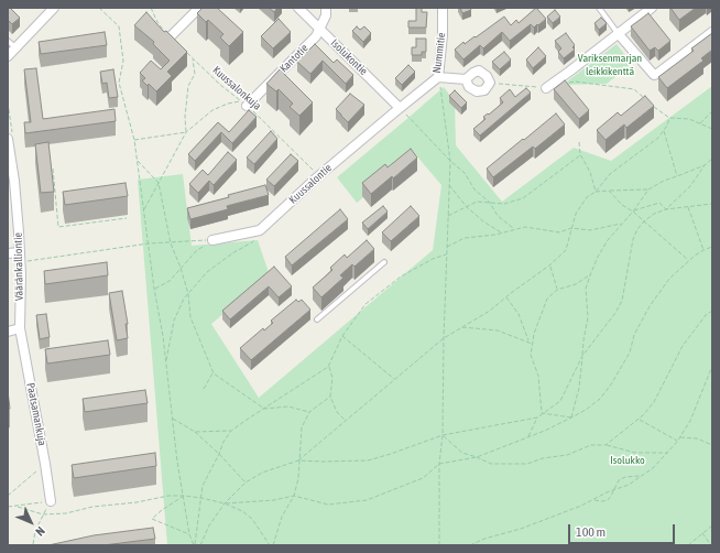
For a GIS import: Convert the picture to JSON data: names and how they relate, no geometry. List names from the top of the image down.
{
  "streets": {
    "street": [
      "Nummitie",
      "Isolukontie",
      "Kantotie",
      "Kuussalontie",
      "Vääränkalliontie",
      "Paatsamankuja"
    ],
    "path": ["Kuussalonkuja"]
  },
  "crossings": [
    ["Nummitie", "Isolukontie"],
    ["Nummitie", "Kuussalontie"],
    ["Isolukontie", "Kantotie"],
    ["Isolukontie", "Kuussalontie"],
    ["Kantotie", "Kuussalonkuja"],
    ["Kuussalonkuja", "Kuussalontie"],
    ["Vääränkalliontie", "Paatsamankuja"]
  ],
  "parks": ["Variksenmarjan leikkikenttä", "Isolukko"],
  "scale_bar": "100 m",
  "north": "bottom right"
}
